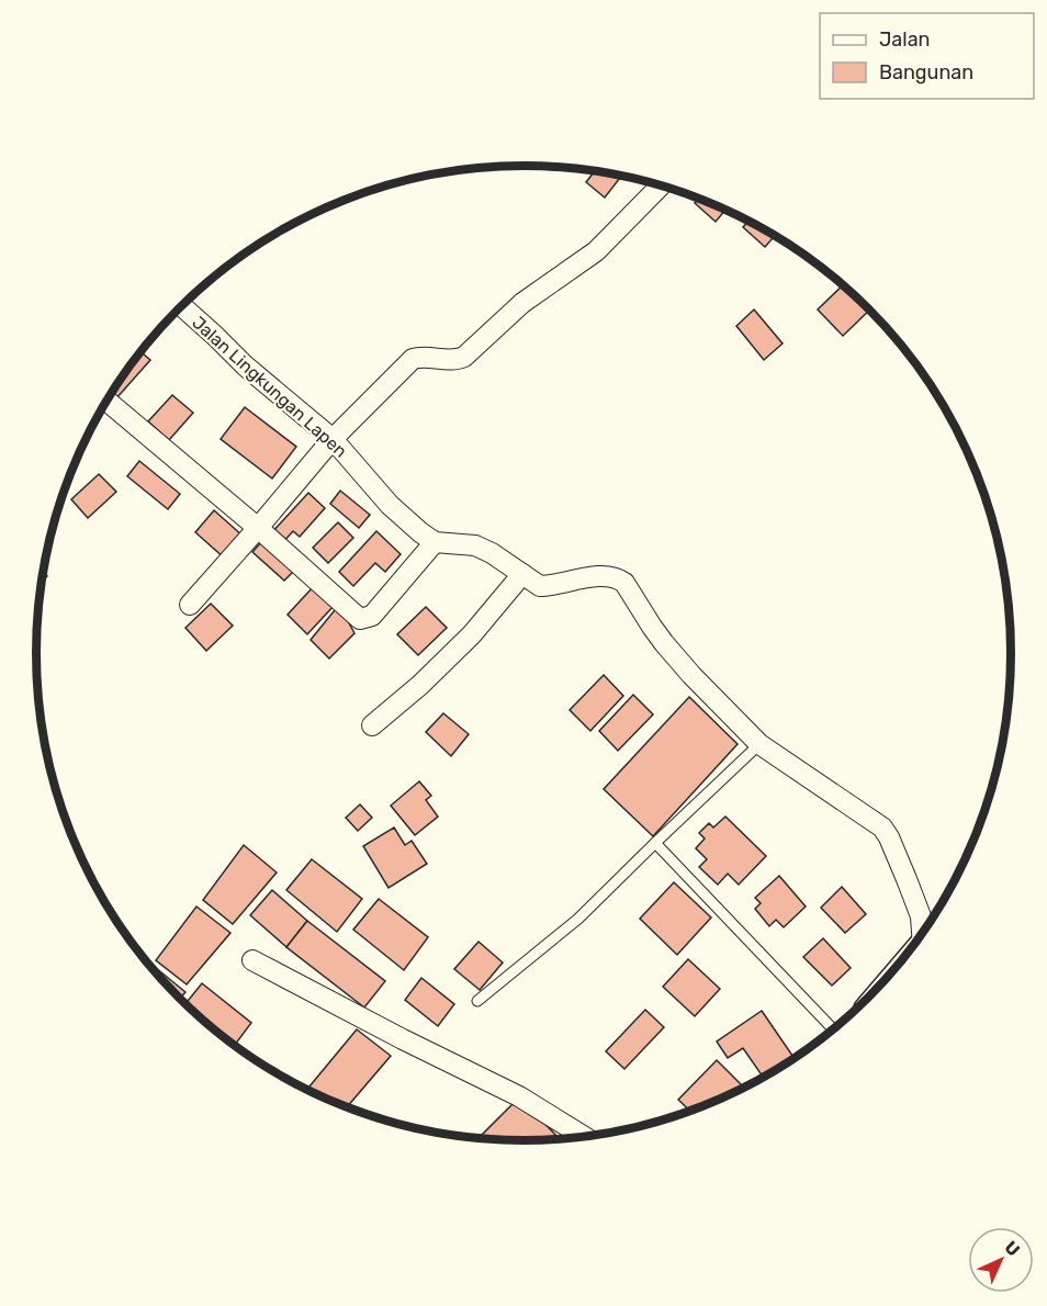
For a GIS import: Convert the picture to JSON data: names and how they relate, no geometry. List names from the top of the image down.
{
  "streets": {
    "street": ["Jalan Lingkungan Lapen"]
  },
  "legend": ["Jalan", "Bangunan"],
  "north": "top right"
}
